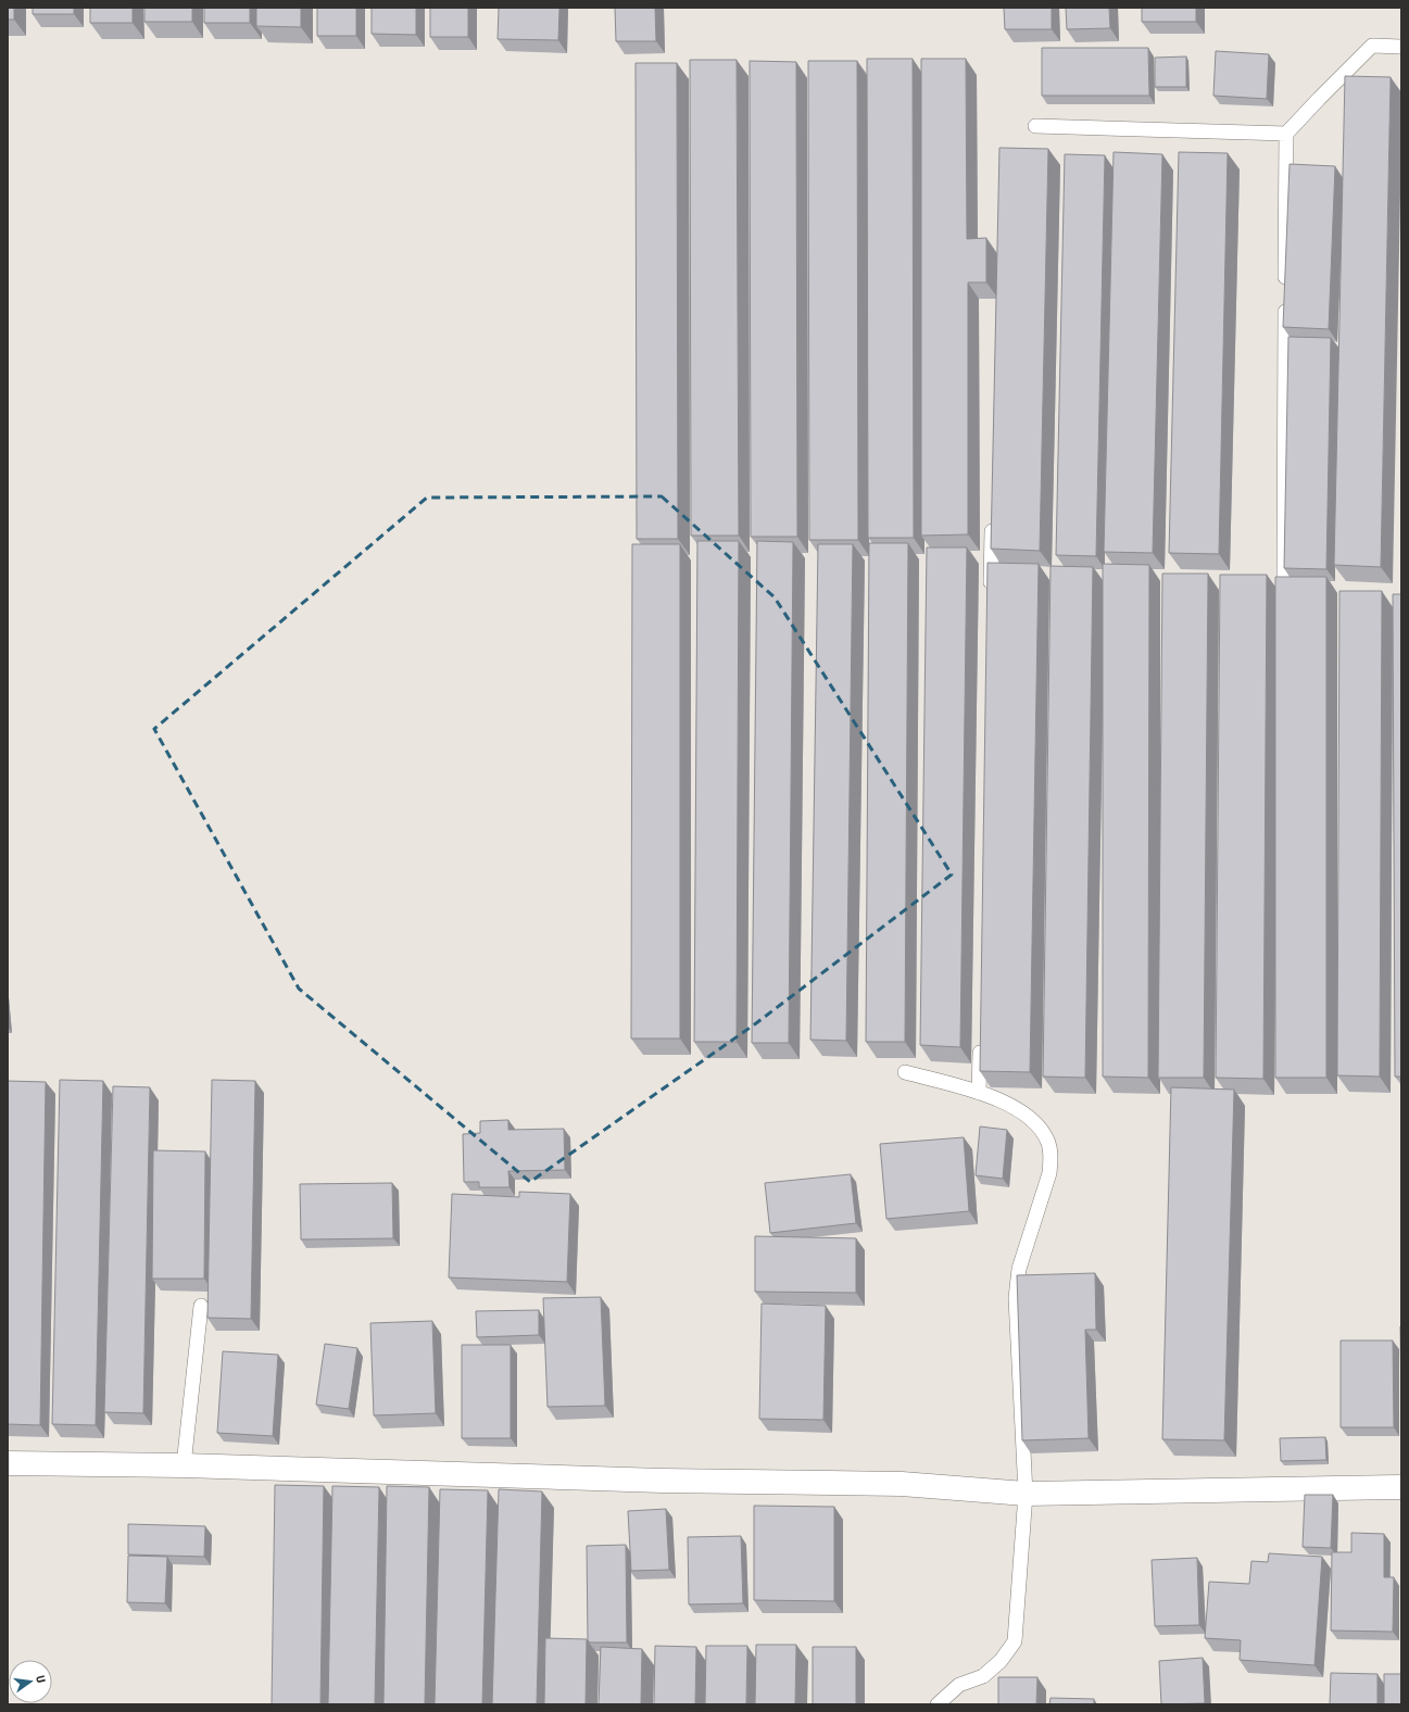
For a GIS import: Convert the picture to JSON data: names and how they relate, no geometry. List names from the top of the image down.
{
  "north": "right"
}
